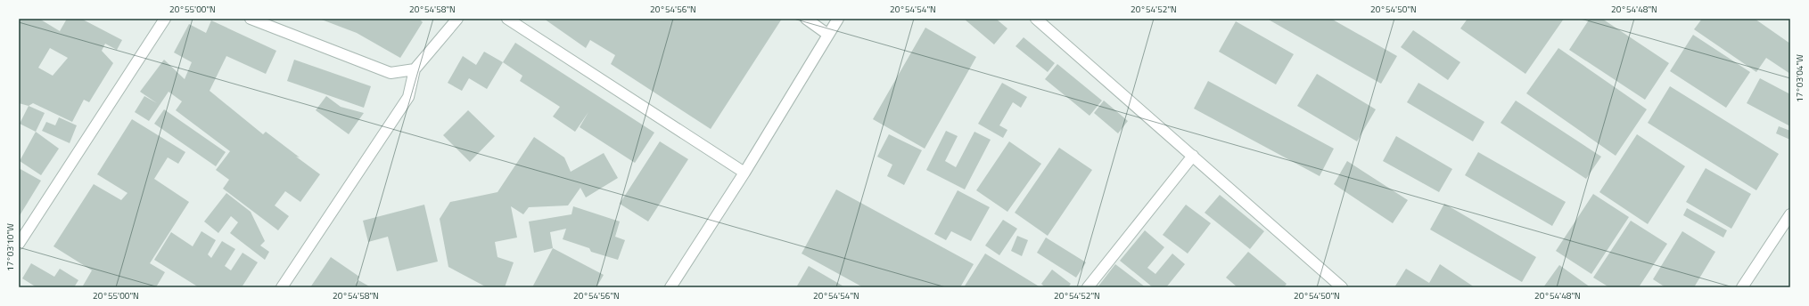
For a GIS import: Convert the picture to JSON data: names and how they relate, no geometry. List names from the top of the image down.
{
  "coordinates": [
    "20°55'00\"N",
    "20°54'58\"N",
    "20°54'56\"N",
    "20°54'54\"N",
    "20°54'52\"N",
    "20°54'50\"N",
    "20°54'48\"N",
    "17°03'04\"W",
    "17°03'10\"W"
  ]
}
